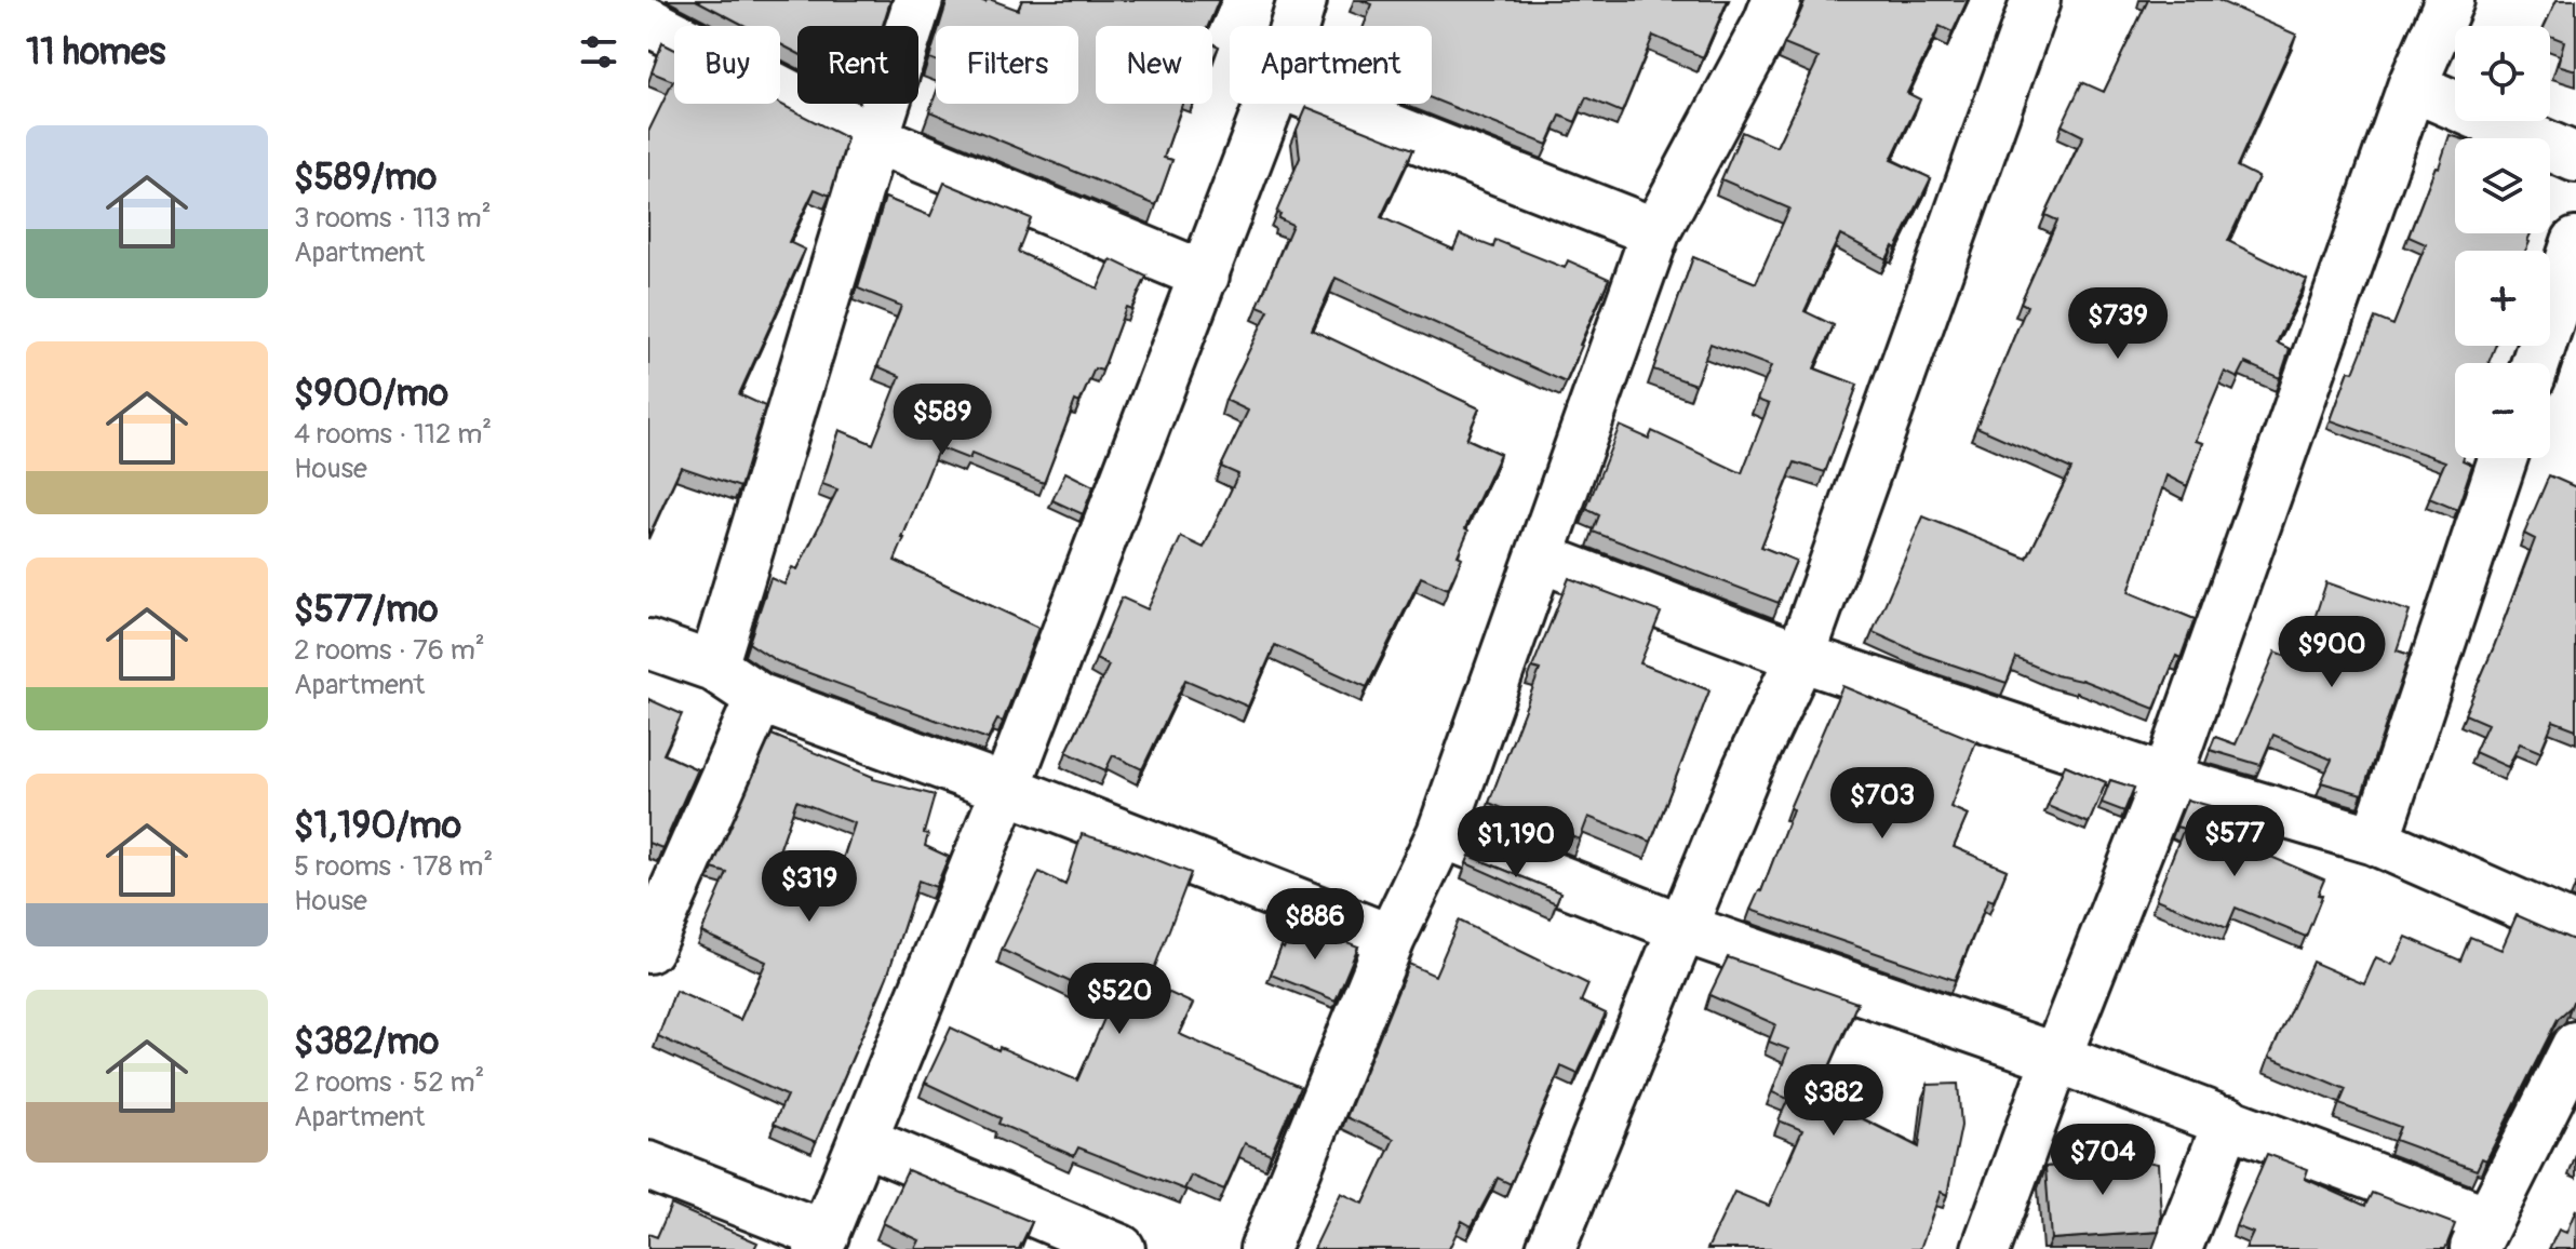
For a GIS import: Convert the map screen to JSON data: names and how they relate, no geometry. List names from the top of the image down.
{
  "page": {
    "heading": "11 homes",
    "map_buttons": ["+", "−"],
    "chip": [
      "Buy",
      "Rent",
      "Filters",
      "New",
      "Apartment"
    ],
    "list": [
      {
        "name": "$589/mo",
        "note": "3 rooms · 113 m² · Apartment"
      },
      {
        "name": "$900/mo",
        "note": "4 rooms · 112 m² · House"
      },
      {
        "name": "$577/mo",
        "note": "2 rooms · 76 m² · Apartment"
      },
      {
        "name": "$1,190/mo",
        "note": "5 rooms · 178 m² · House"
      },
      {
        "name": "$382/mo",
        "note": "2 rooms · 52 m² · Apartment"
      }
    ],
    "price": [
      "$739",
      "$589",
      "$900",
      "$703",
      "$577",
      "$1,190",
      "$319",
      "$886",
      "$520",
      "$382",
      "$704"
    ]
  }
}
